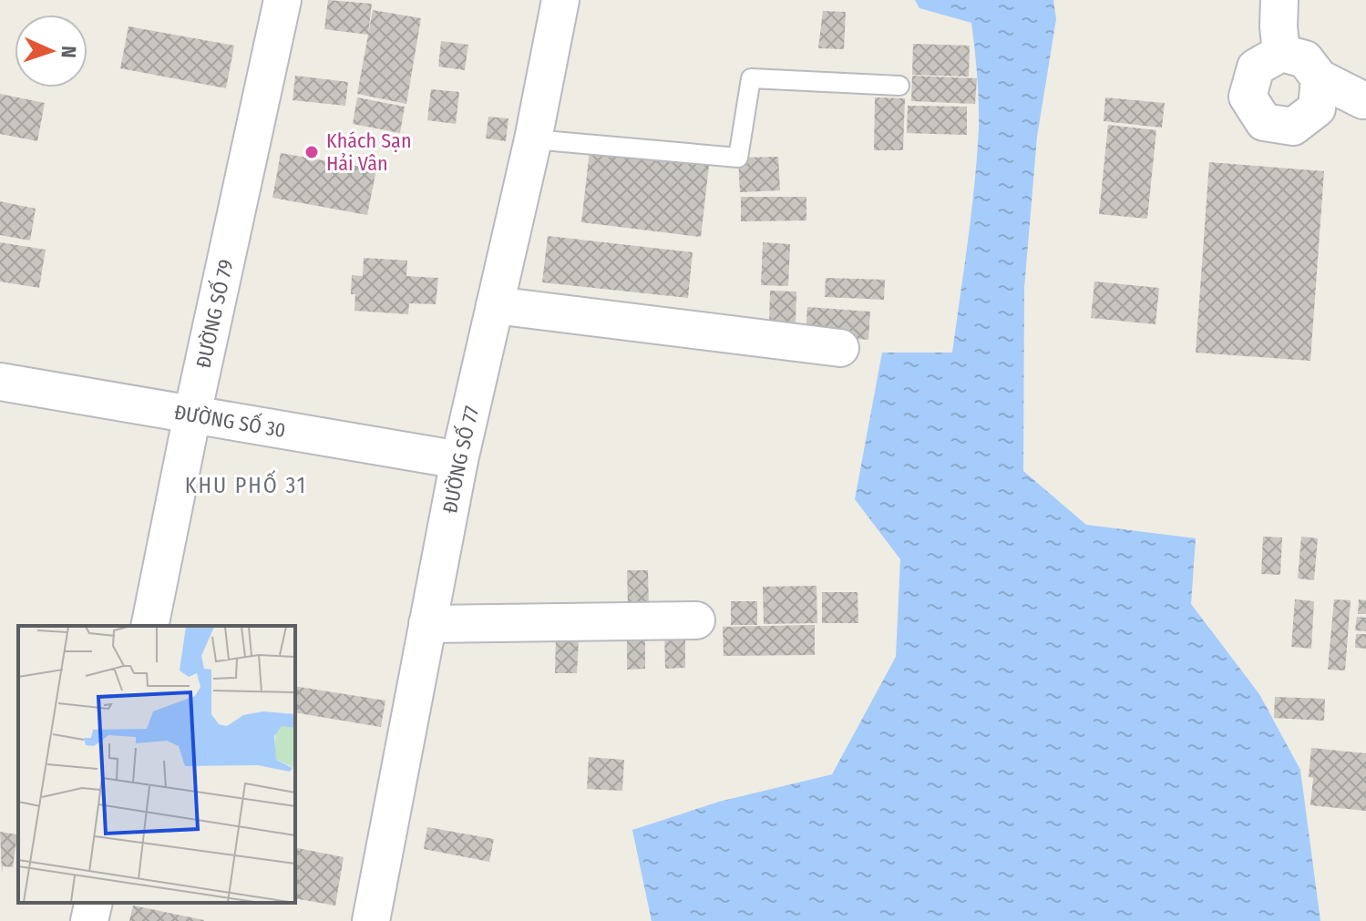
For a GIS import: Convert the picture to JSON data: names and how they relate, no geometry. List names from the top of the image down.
{
  "streets": {
    "street": ["ĐƯỜNG SỐ 79", "ĐƯỜNG SỐ 30", "ĐƯỜNG SỐ 77"]
  },
  "crossings": [
    ["ĐƯỜNG SỐ 79", "ĐƯỜNG SỐ 30"],
    ["ĐƯỜNG SỐ 30", "ĐƯỜNG SỐ 77"]
  ],
  "districts": ["KHU PHỐ 31"],
  "places": ["Khách Sạn Hải Vân"],
  "north": "right"
}
